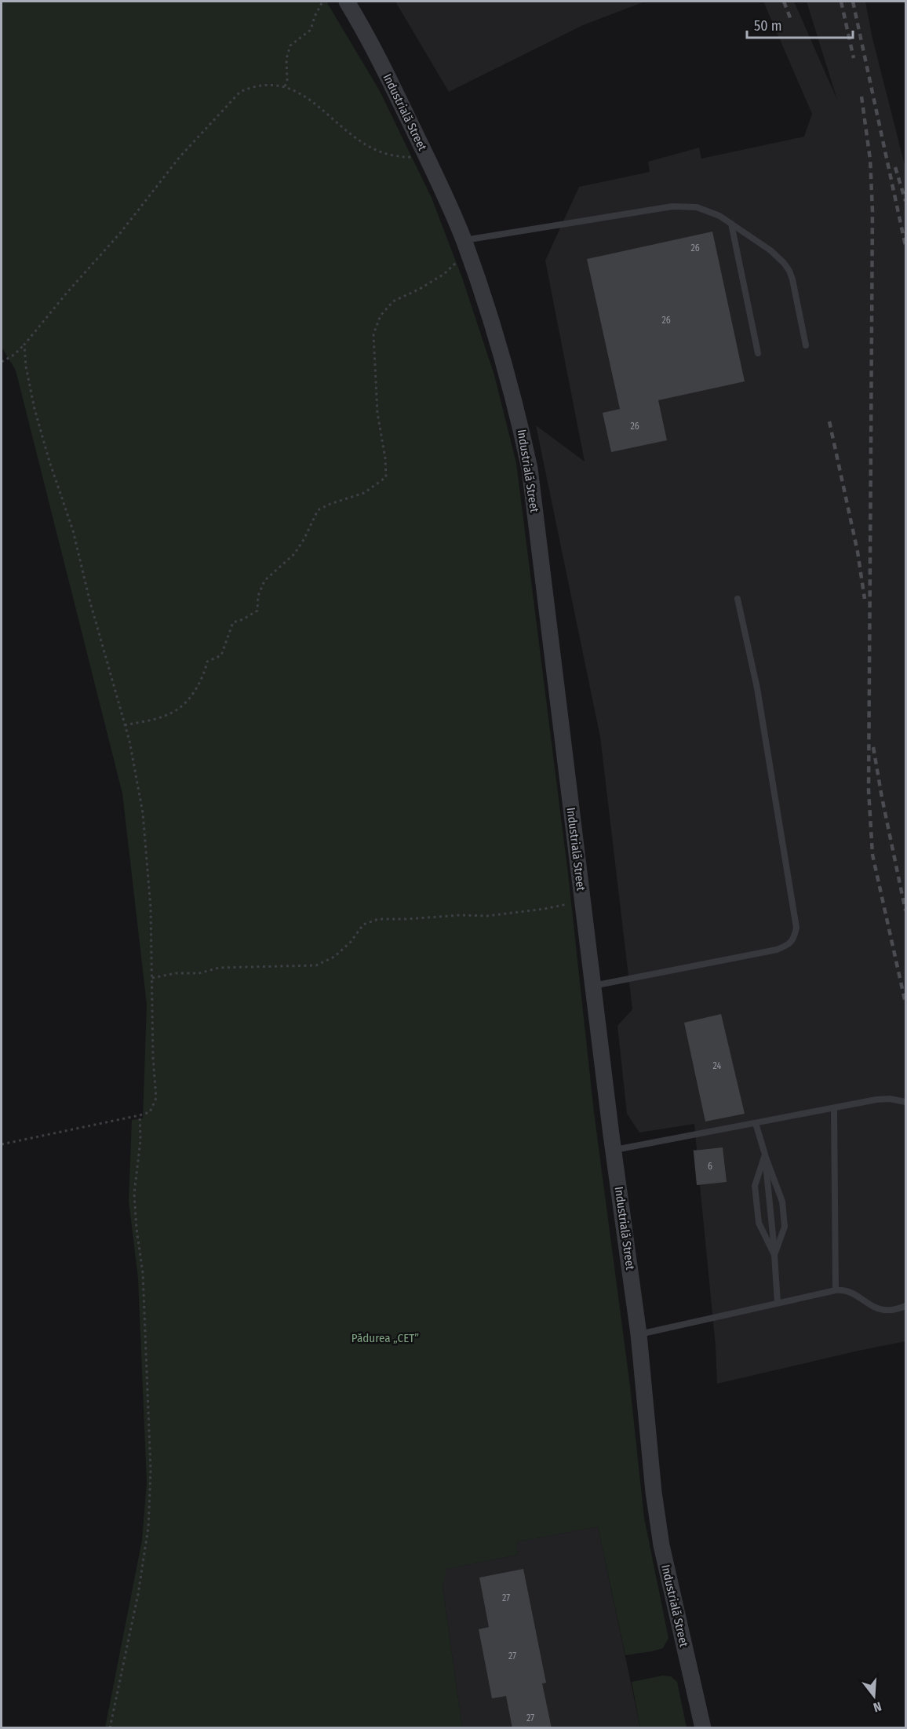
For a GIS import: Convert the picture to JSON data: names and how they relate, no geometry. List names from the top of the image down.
{
  "streets": {
    "street": ["Industrială Street"]
  },
  "parks": ["Pădurea „CET”"],
  "house_numbers": [
    "26",
    "26",
    "26",
    "24",
    "6",
    "27",
    "27",
    "27"
  ],
  "scale_bar": "50 m",
  "north": "bottom"
}
